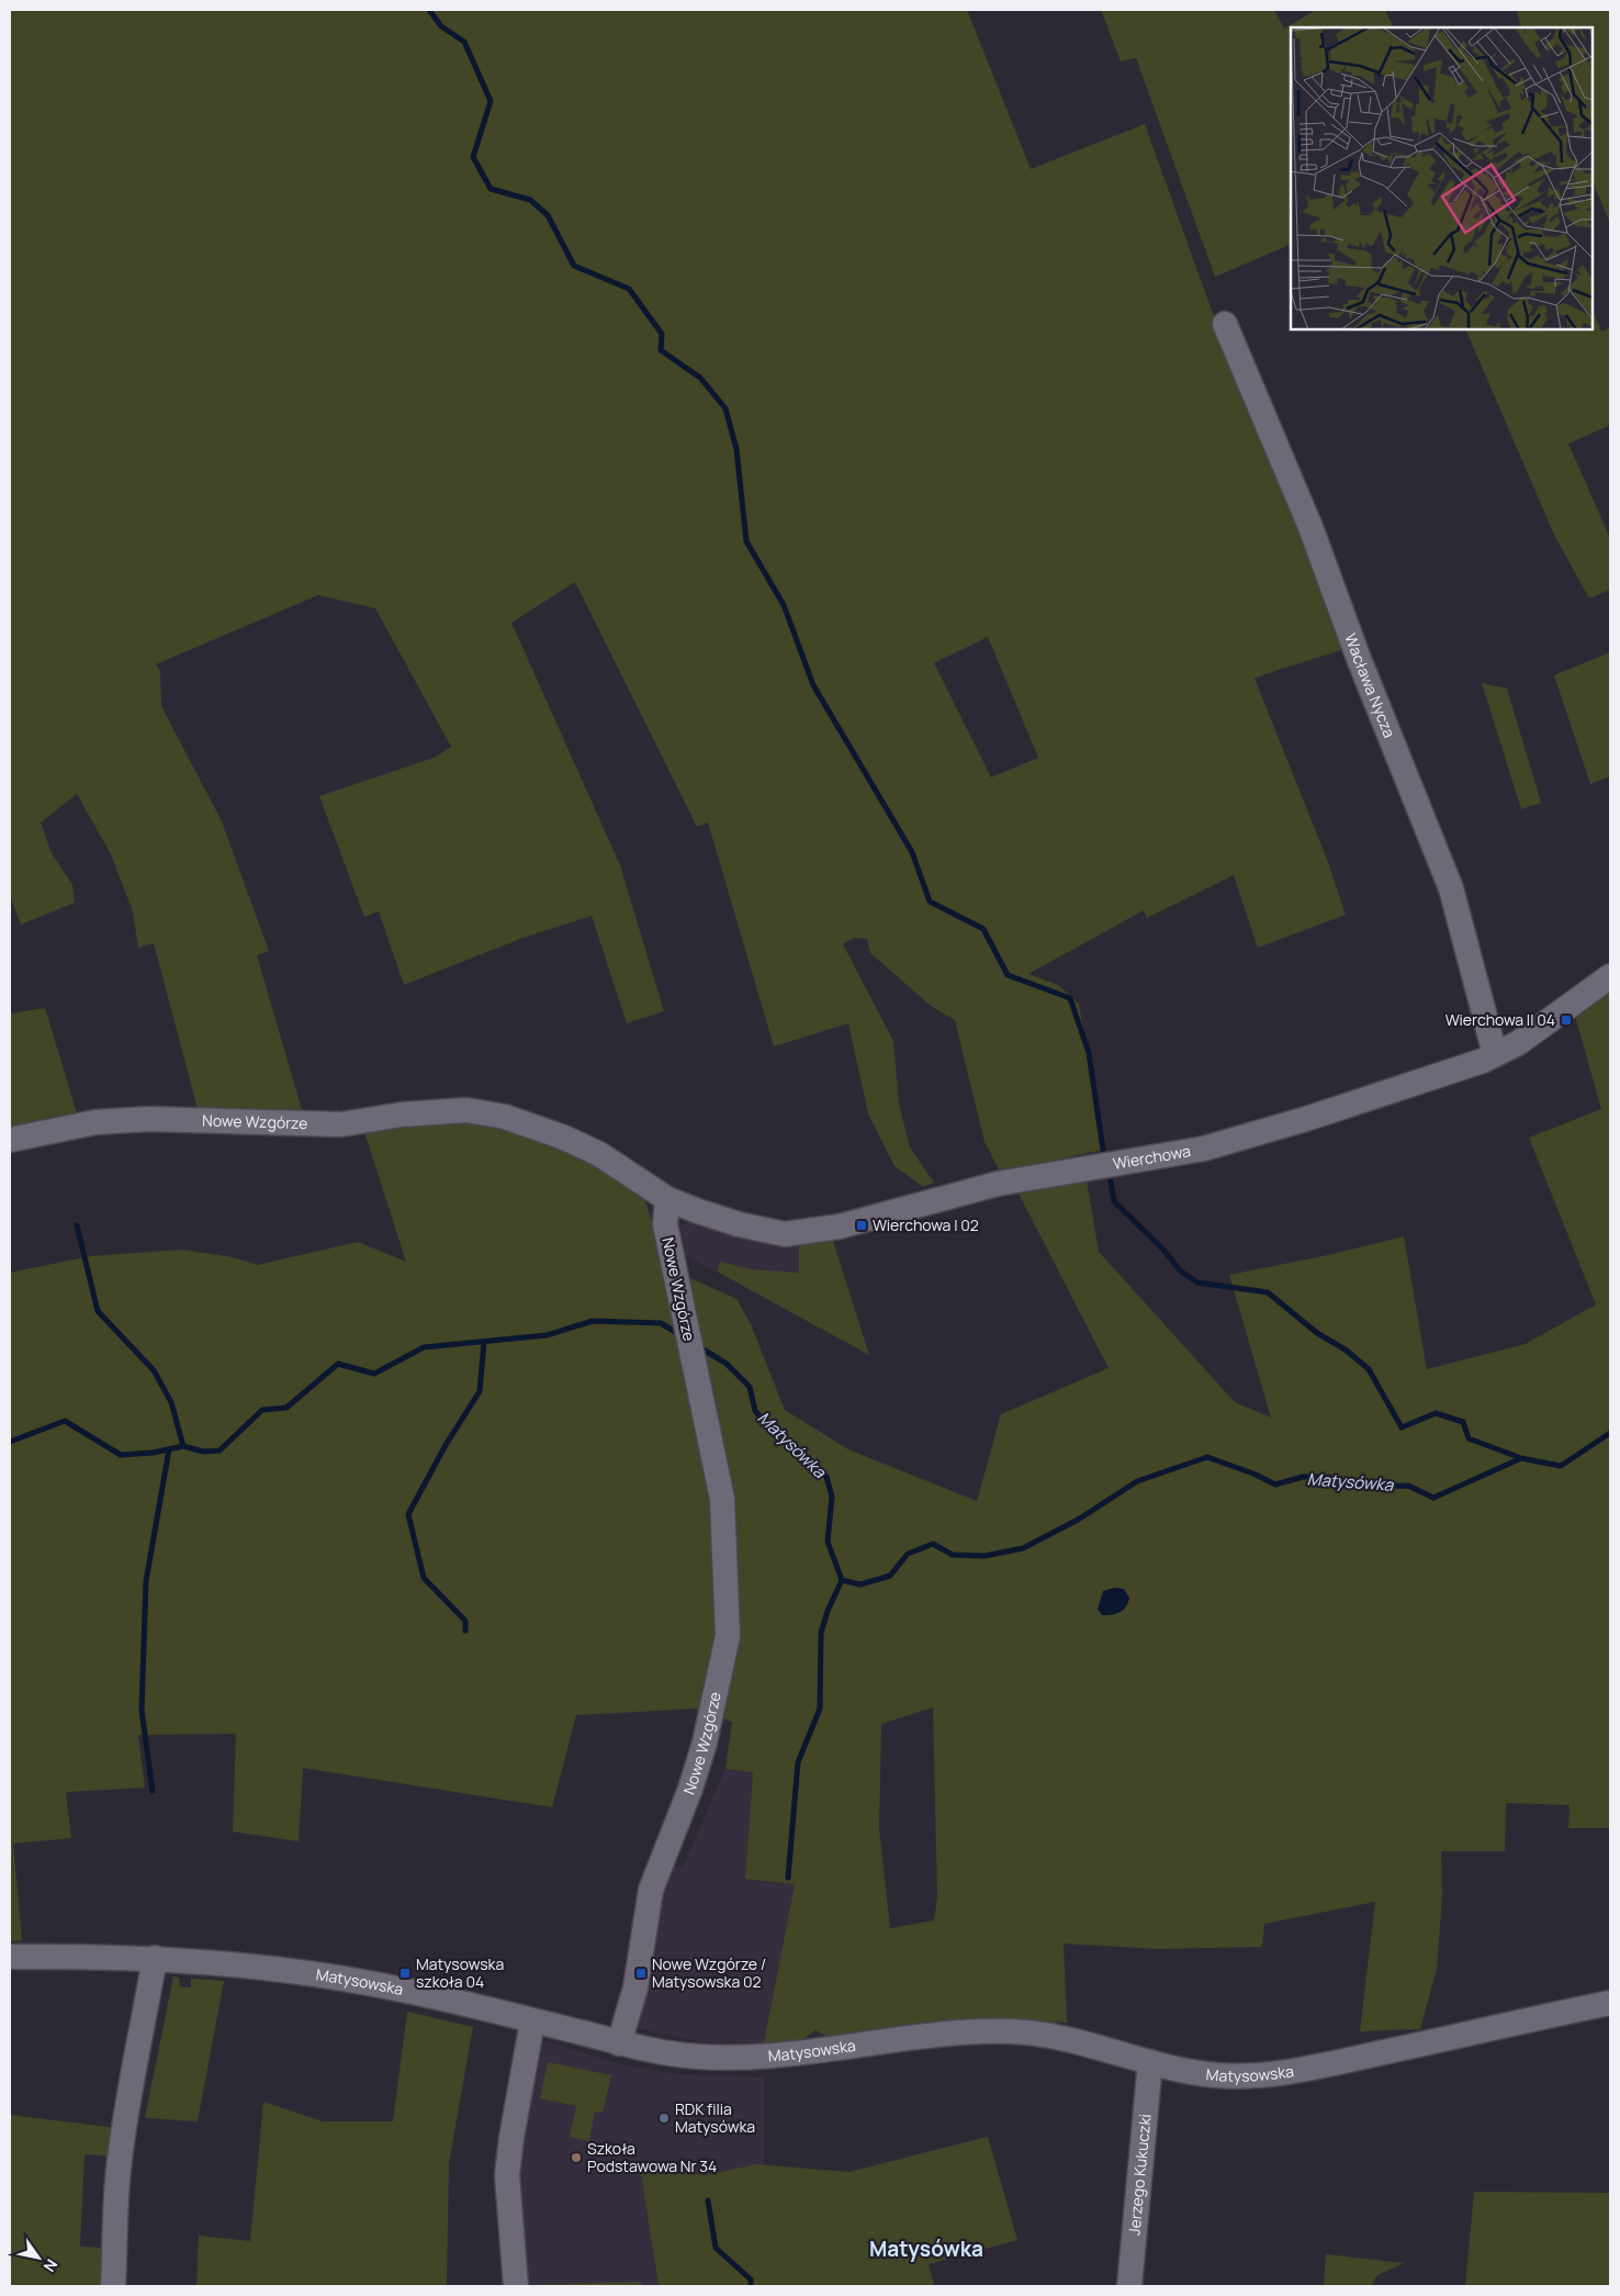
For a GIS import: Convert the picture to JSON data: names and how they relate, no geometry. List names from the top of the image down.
{
  "streets": {
    "street": [
      "Wacława Nycza",
      "Nowe Wzgórze",
      "Wierchowa",
      "Matysowska",
      "Jerzego Kukuczki"
    ]
  },
  "crossings": [
    ["Wacława Nycza", "Wierchowa"],
    ["Nowe Wzgórze", "Wierchowa"],
    ["Nowe Wzgórze", "Matysowska"],
    ["Matysowska", "Jerzego Kukuczki"]
  ],
  "districts": ["Matysówka"],
  "water": ["Matysówka"],
  "places": {
    "transit": [
      "Wierchowa II 04",
      "Wierchowa I 02",
      "Matysowska szkoła 04",
      "Nowe Wzgórze / Matysowska 02"
    ],
    "other": ["RDK filia Matysówka", "Szkoła Podstawowa Nr 34"]
  },
  "north": "bottom right"
}
